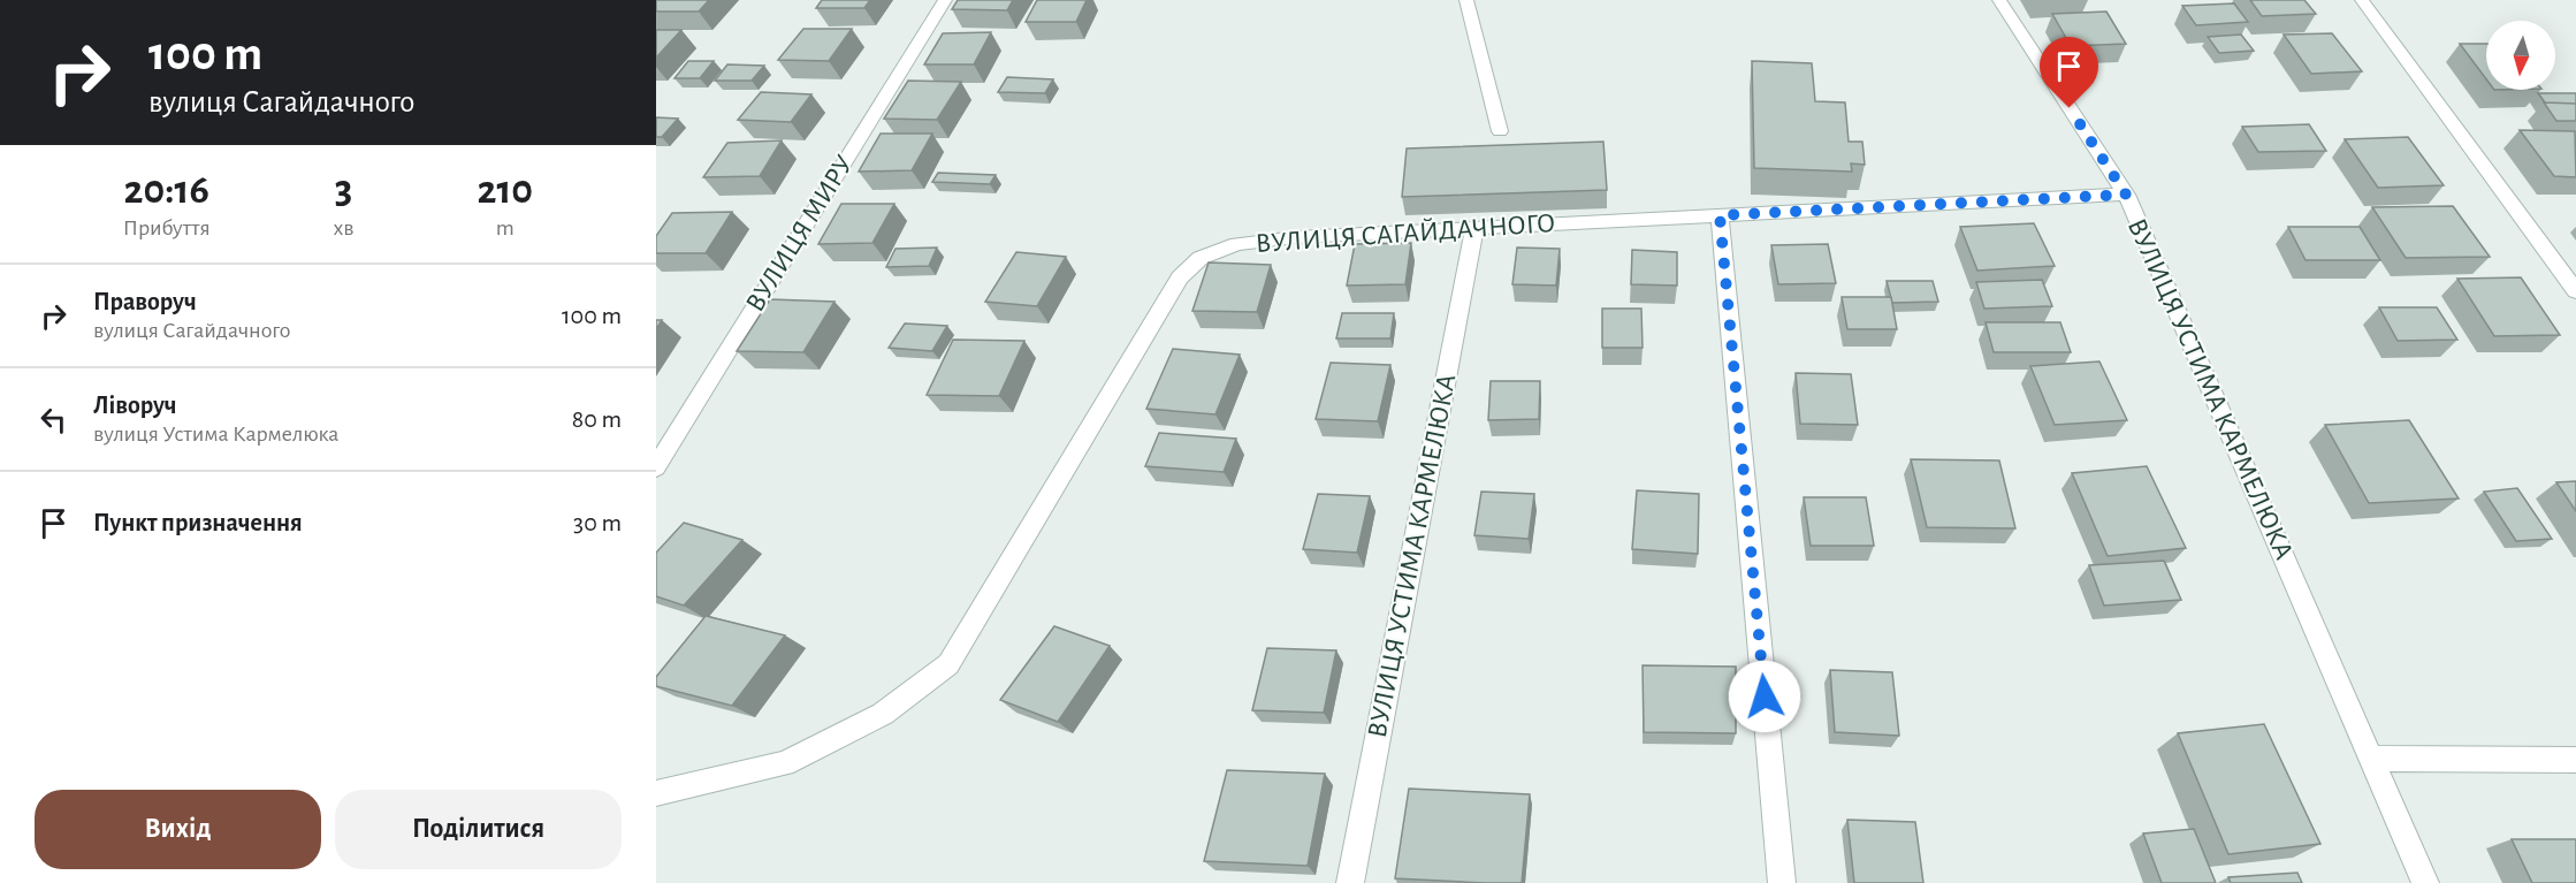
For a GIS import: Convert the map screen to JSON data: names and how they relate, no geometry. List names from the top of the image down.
{
  "streets": {
    "street": ["ВУЛИЦЯ МИРУ", "ВУЛИЦЯ САГАЙДАЧНОГО", "ВУЛИЦЯ УСТИМА КАРМЕЛЮКА"]
  },
  "crossings": [
    ["ВУЛИЦЯ САГАЙДАЧНОГО", "ВУЛИЦЯ УСТИМА КАРМЕЛЮКА"]
  ],
  "north": "bottom",
  "page": {
    "turn": ["100 m", "вулиця Сагайдачного"],
    "eta": [
      "20:16",
      "Прибуття",
      "3",
      "хв",
      "210",
      "m"
    ],
    "list": [
      {
        "name": "Праворуч",
        "note": "вулиця Сагайдачного",
        "value": "100 m"
      },
      {
        "name": "Ліворуч",
        "note": "вулиця Устима Кармелюка",
        "value": "80 m"
      },
      {
        "name": "Пункт призначення",
        "value": "30 m"
      }
    ],
    "buttons": ["Вихід", "Поділитися"]
  }
}
